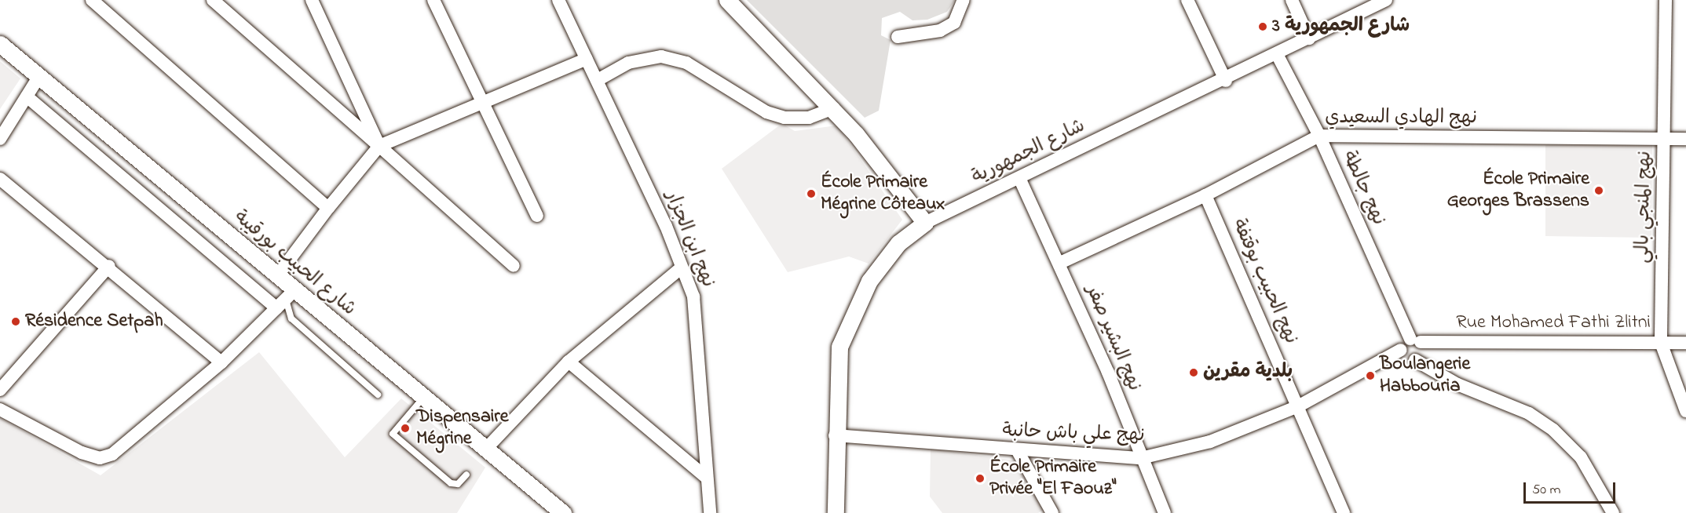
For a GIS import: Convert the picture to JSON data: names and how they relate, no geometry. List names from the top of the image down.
{
  "streets": {
    "street": [
      "نهج الهادي السعيدي",
      "شارع الجمهورية",
      "نهج جالطة",
      "نهج المنجي بالي",
      "نهج ابن الجزار",
      "شارع الحبيب بورقيبة",
      "نهج الحبيب بوقتفة",
      "Rue Mohamed Fathi Zlitni",
      "نهج البشير صفر",
      "نهج علي باش حانبة"
    ]
  },
  "crossings": [
    ["نهج الهادي السعيدي", "نهج جالطة"],
    ["نهج الهادي السعيدي", "نهج المنجي بالي"],
    ["نهج الهادي السعيدي", "نهج الحبيب بوقتفة"],
    ["نهج الهادي السعيدي", "نهج البشير صفر"],
    ["شارع الجمهورية", "نهج جالطة"],
    ["شارع الجمهورية", "نهج البشير صفر"],
    ["شارع الجمهورية", "نهج علي باش حانبة"],
    ["نهج جالطة", "Rue Mohamed Fathi Zlitni"],
    ["نهج المنجي بالي", "Rue Mohamed Fathi Zlitni"],
    ["نهج الحبيب بوقتفة", "نهج علي باش حانبة"],
    ["نهج البشير صفر", "نهج علي باش حانبة"]
  ],
  "places": [
    "شارع الجمهورية 3",
    "École Primaire Georges Brassens",
    "École Primaire Mégrine Côteaux",
    "Résidence Setpah",
    "بلدية مقرين",
    "Boulangerie Habbouria",
    "Dispensaire Mégrine",
    "École Primaire Privée \"El Faouz\""
  ],
  "scale_bar": "50 m"
}
